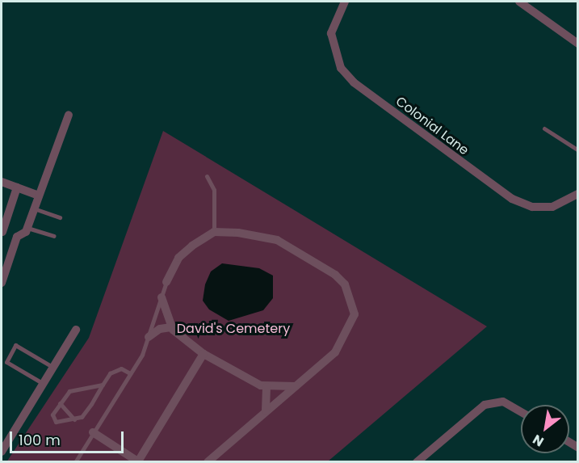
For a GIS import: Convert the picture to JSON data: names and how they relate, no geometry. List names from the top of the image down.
{
  "streets": {
    "street": ["Colonial Lane"]
  },
  "parks": ["David's Cemetery"],
  "scale_bar": "100 m",
  "north": "bottom left"
}
